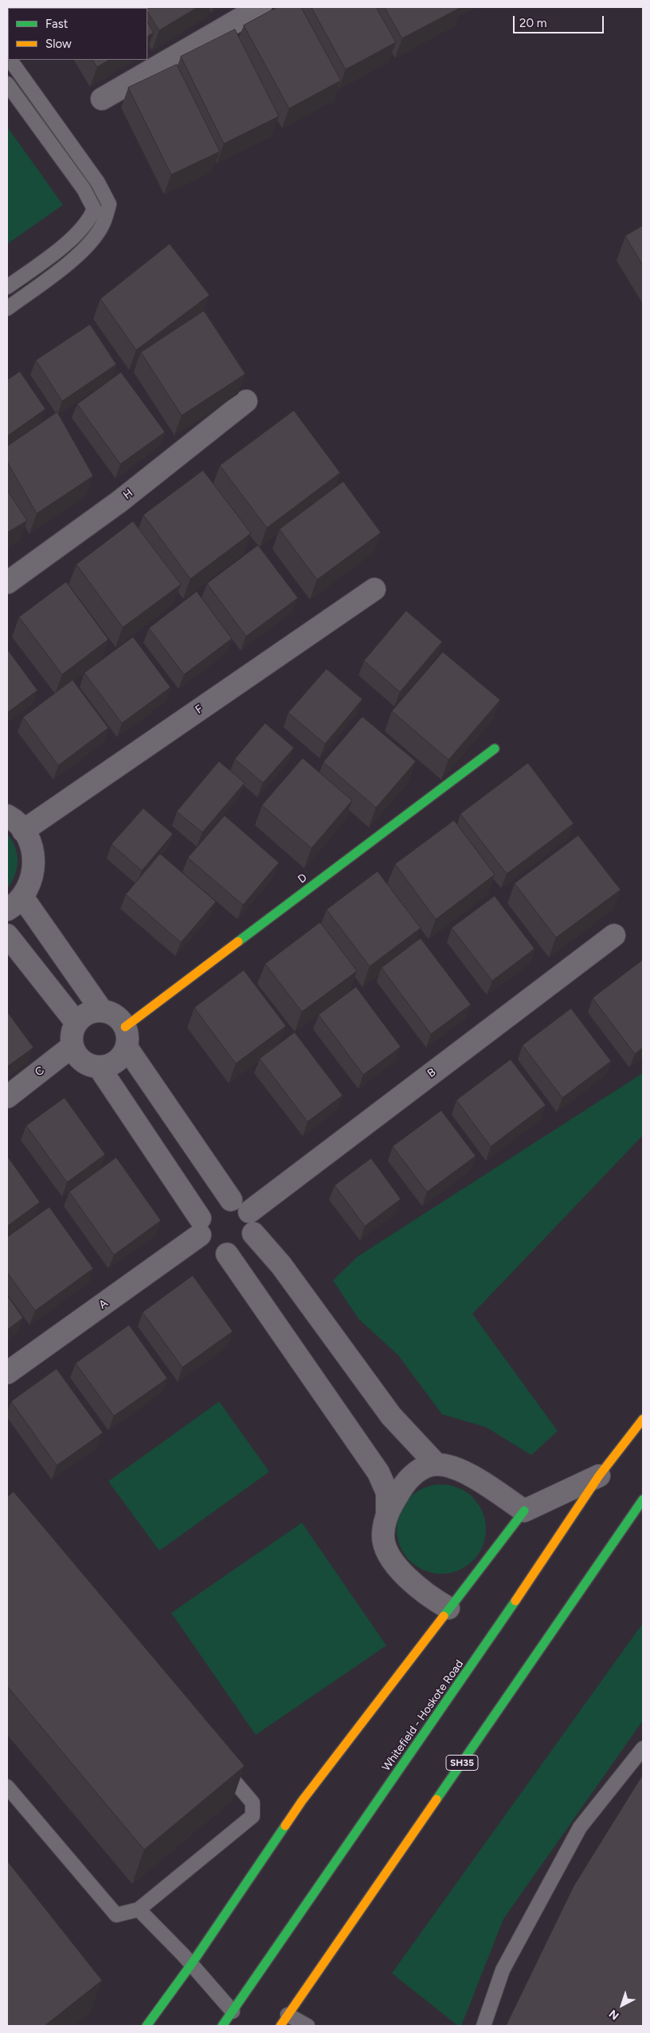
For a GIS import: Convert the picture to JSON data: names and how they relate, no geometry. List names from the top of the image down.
{
  "streets": {
    "main road": ["D", "Whitefield - Hoskote Road", "SH35"],
    "street": [
      "H",
      "F",
      "C",
      "B",
      "A"
    ]
  },
  "crossings": [
    ["D", "C"],
    ["B", "A"]
  ],
  "legend": ["Fast", "Slow"],
  "scale_bar": "20 m",
  "north": "bottom left"
}
